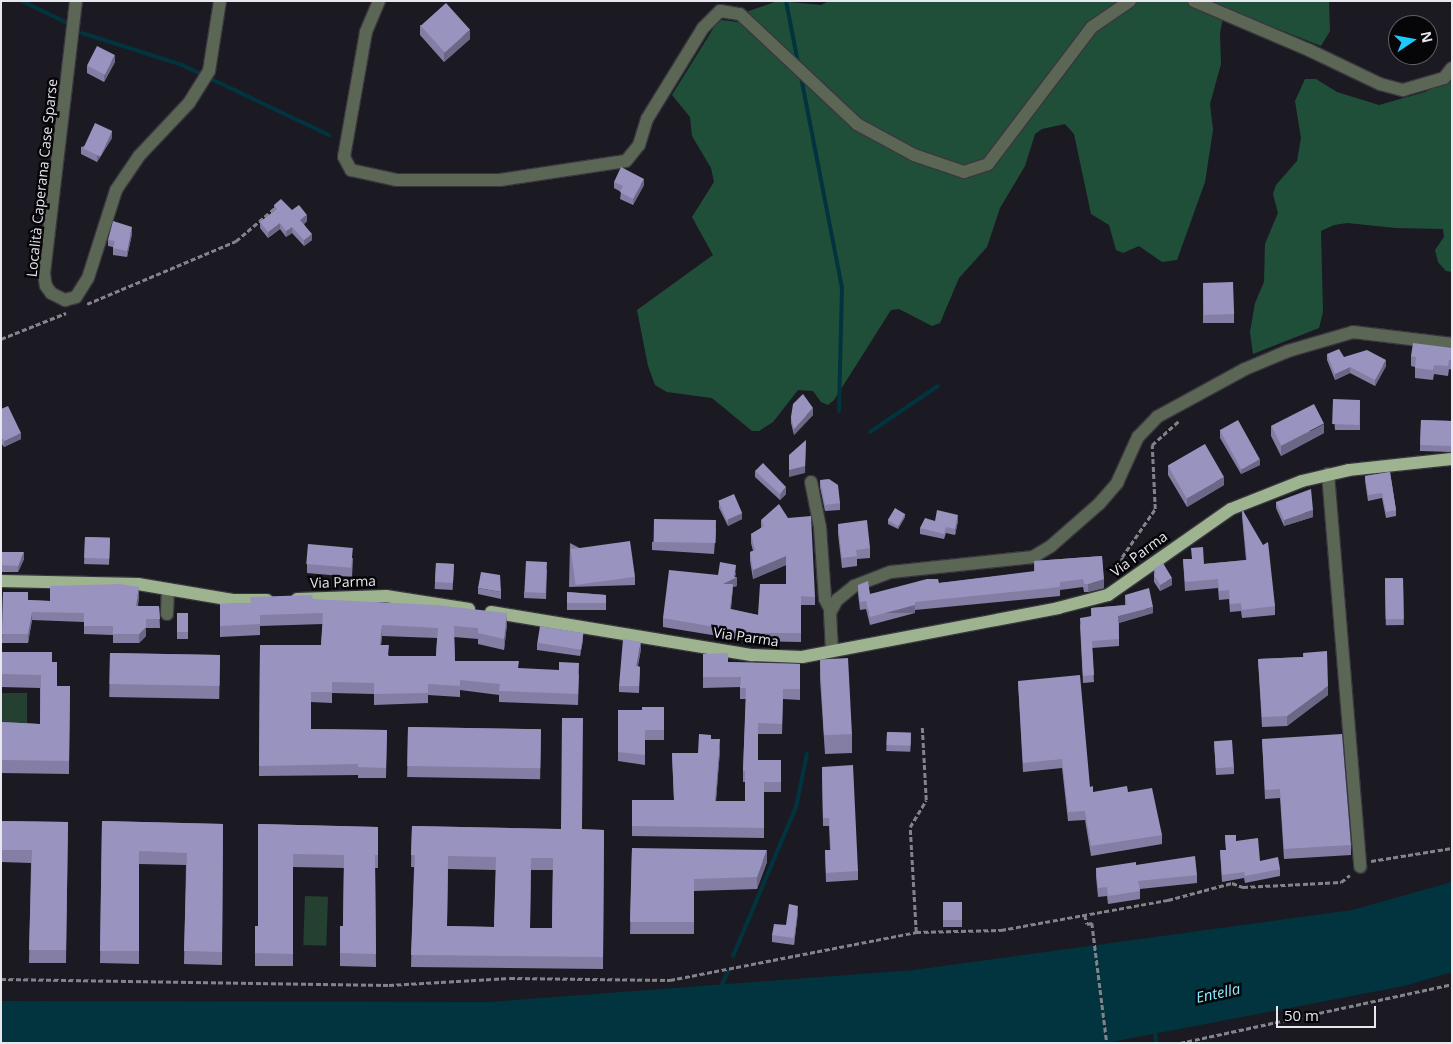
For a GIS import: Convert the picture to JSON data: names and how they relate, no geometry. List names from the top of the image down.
{
  "streets": {
    "main road": ["Via Parma"],
    "street": ["Località Caperana Case Sparse"]
  },
  "water": ["Entella"],
  "scale_bar": "50 m",
  "north": "right"
}
